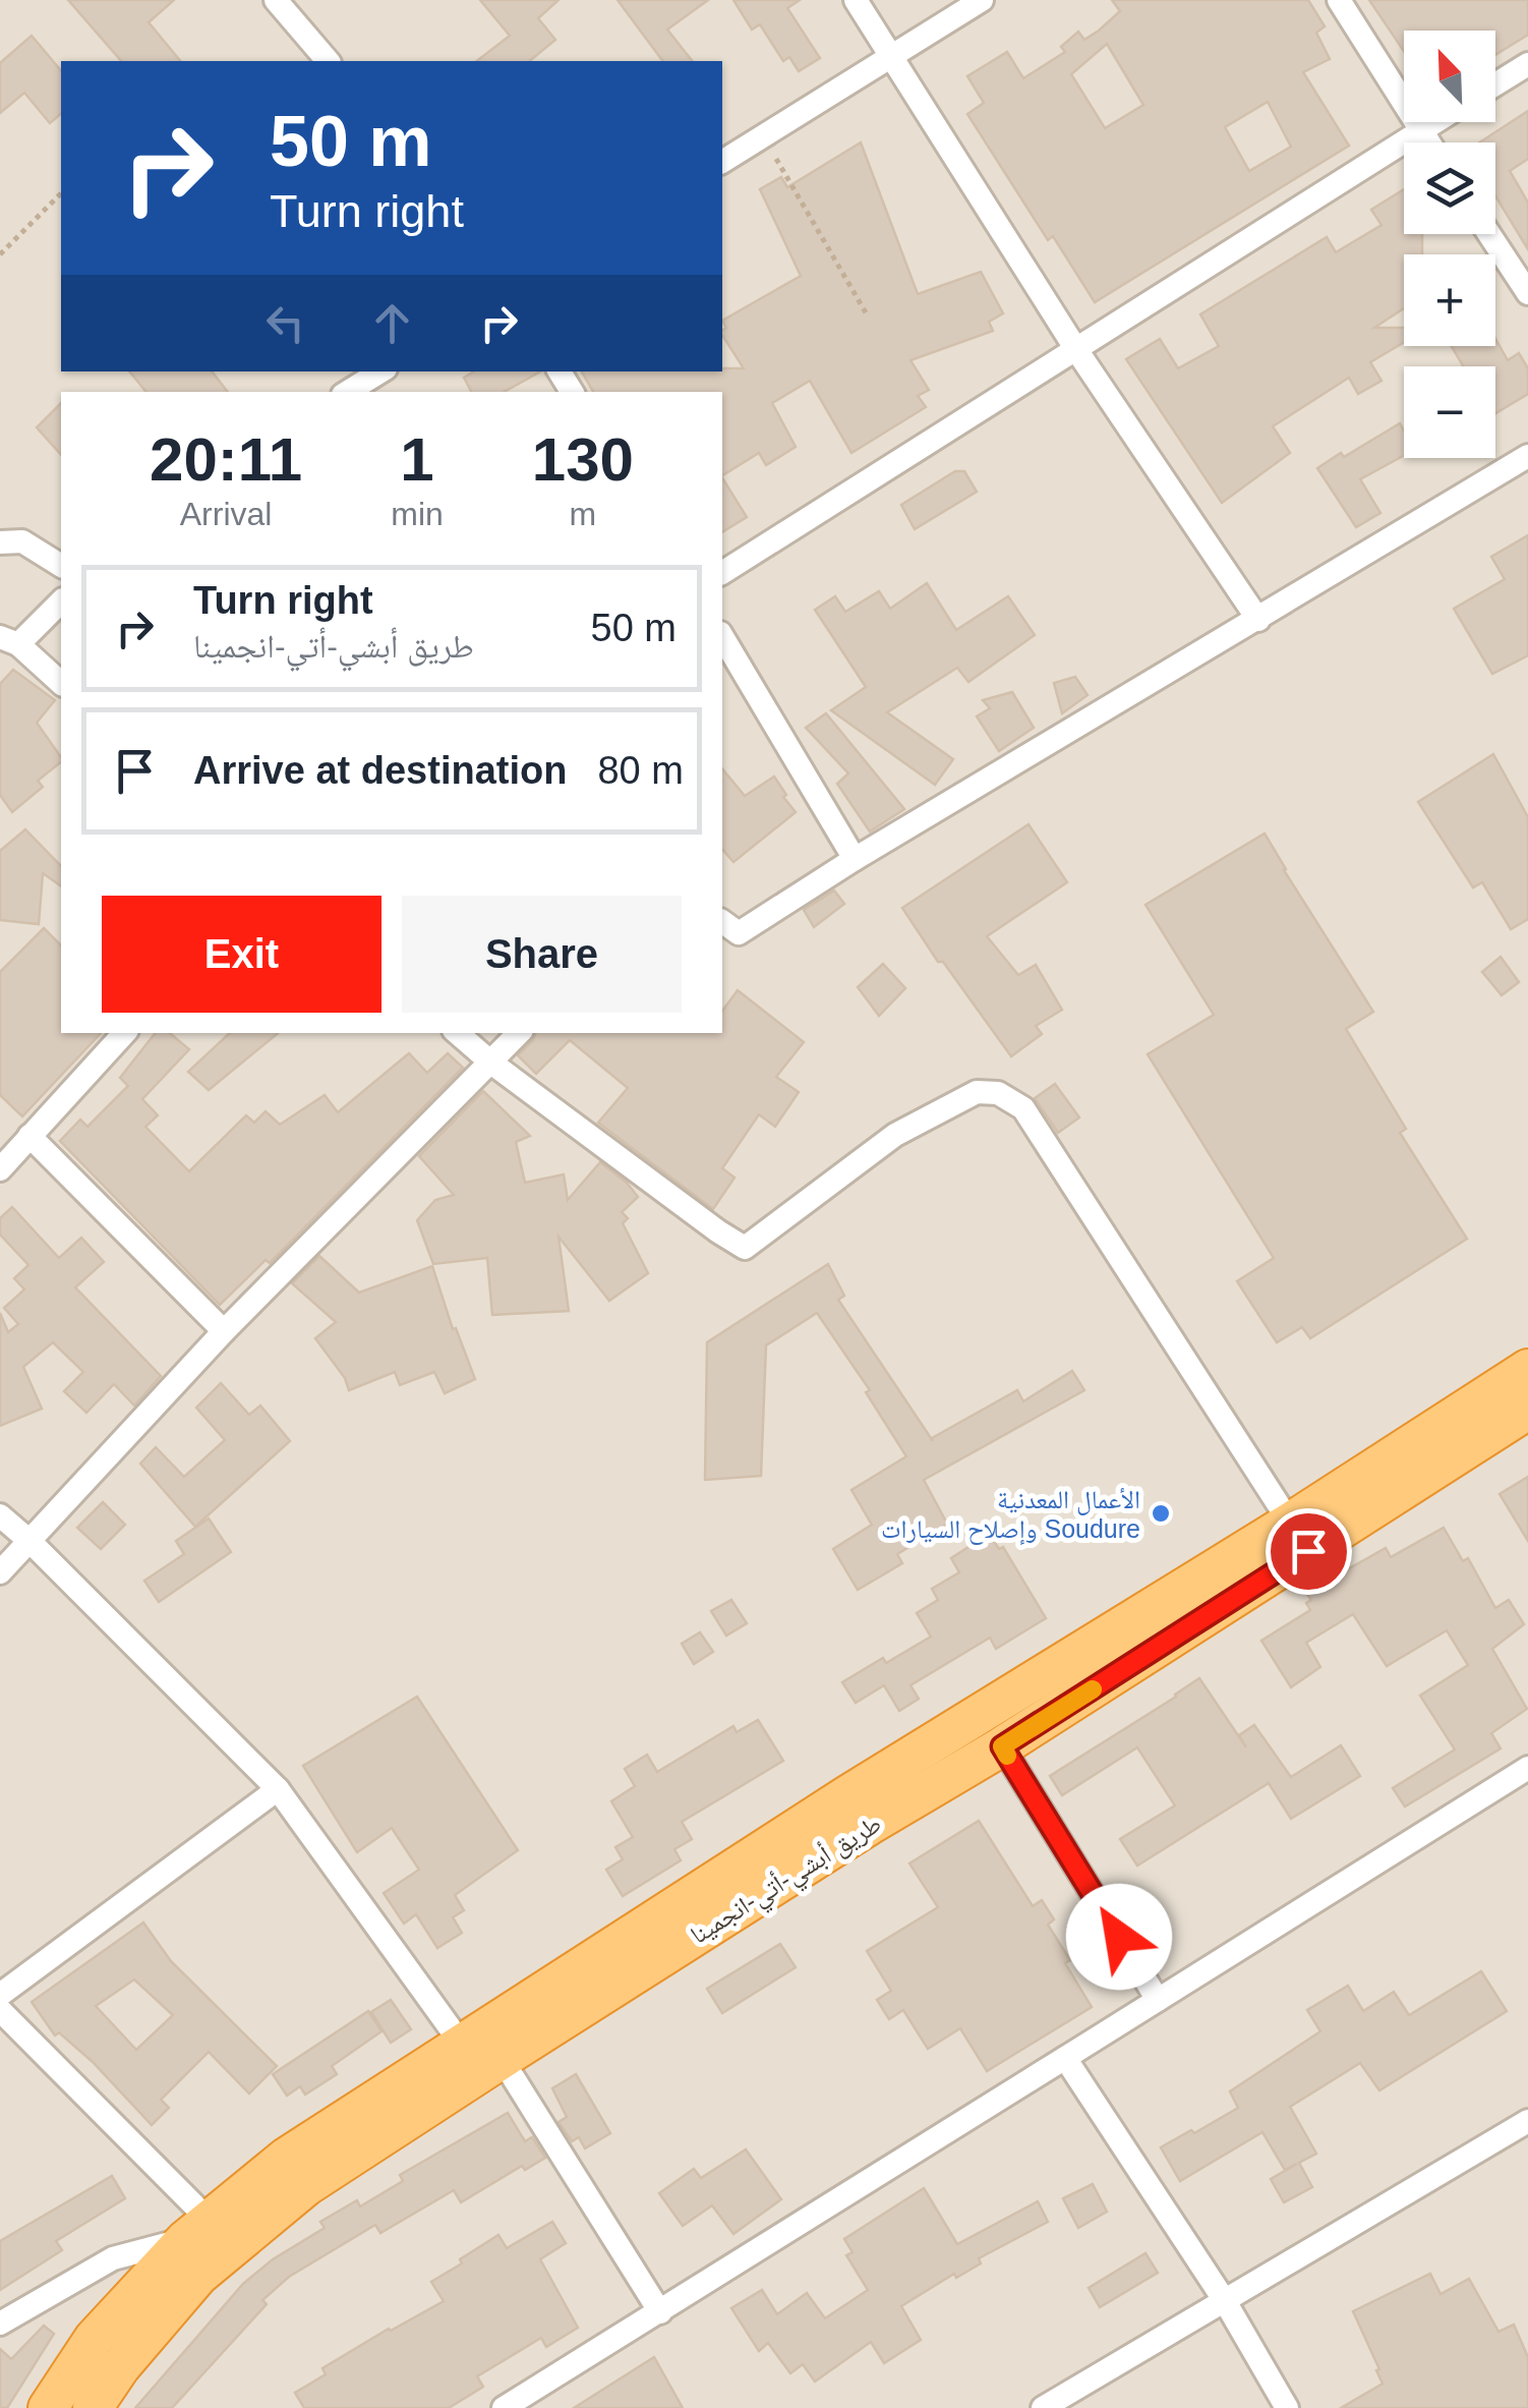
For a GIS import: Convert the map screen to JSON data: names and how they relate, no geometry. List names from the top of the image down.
{
  "streets": {
    "highway": ["طريق أبشي-أتي-انجمينا"]
  },
  "places": ["الأعمال المعدنية وإصلاح السيارات Soudure"],
  "north": "top left",
  "page": {
    "map_buttons": ["+", "−"],
    "turn": ["50 m", "Turn right"],
    "eta": [
      "20:11",
      "Arrival",
      "1",
      "min",
      "130",
      "m"
    ],
    "list": [
      {
        "name": "Turn right",
        "note": "طريق أبشي-أتي-انجمينا",
        "value": "50 m"
      },
      {
        "name": "Arrive at destination",
        "value": "80 m"
      }
    ],
    "buttons": ["Exit", "Share"]
  }
}
